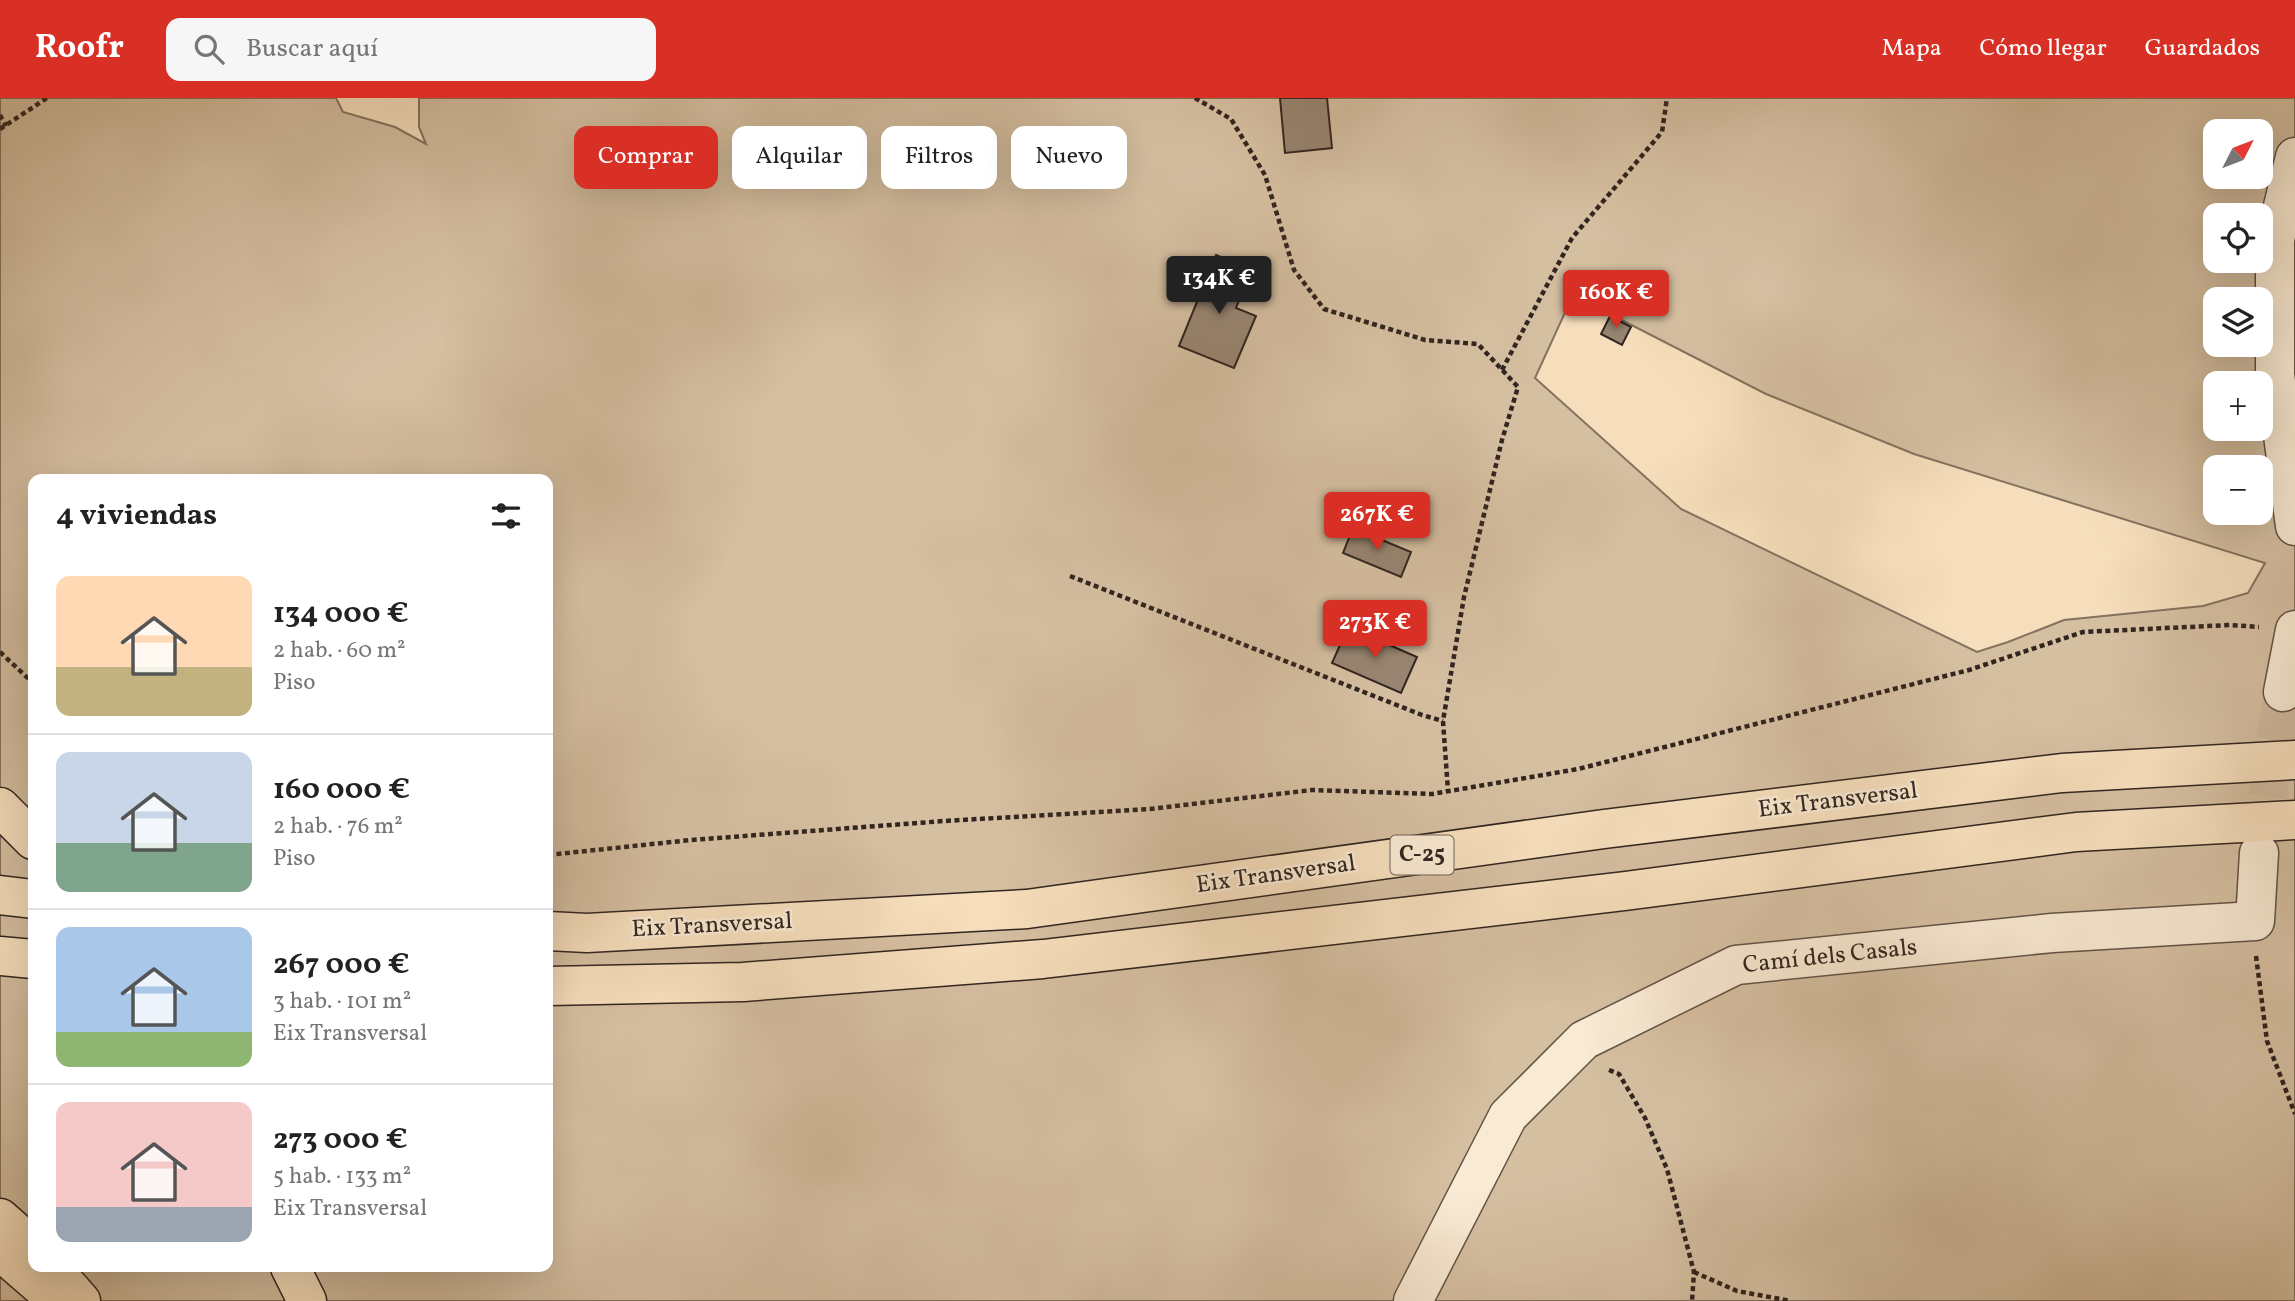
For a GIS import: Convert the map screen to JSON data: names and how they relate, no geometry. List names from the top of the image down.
{
  "streets": {
    "highway": ["Eix Transversal", "C-25"],
    "street": ["Camí dels Casals"]
  },
  "north": "top right",
  "page": {
    "header": "Roofr",
    "search": "Buscar aquí",
    "nav": ["Mapa", "Cómo llegar", "Guardados"],
    "map_buttons": ["+", "−"],
    "chip": [
      "Comprar",
      "Alquilar",
      "Filtros",
      "Nuevo"
    ],
    "price": [
      "134K €",
      "160K €",
      "267K €",
      "273K €"
    ],
    "heading": "4 viviendas",
    "list": [
      {
        "name": "134 000 €",
        "note": "2 hab. · 60 m² · Piso"
      },
      {
        "name": "160 000 €",
        "note": "2 hab. · 76 m² · Piso"
      },
      {
        "name": "267 000 €",
        "note": "3 hab. · 101 m² · Eix Transversal"
      },
      {
        "name": "273 000 €",
        "note": "5 hab. · 133 m² · Eix Transversal"
      }
    ]
  }
}
